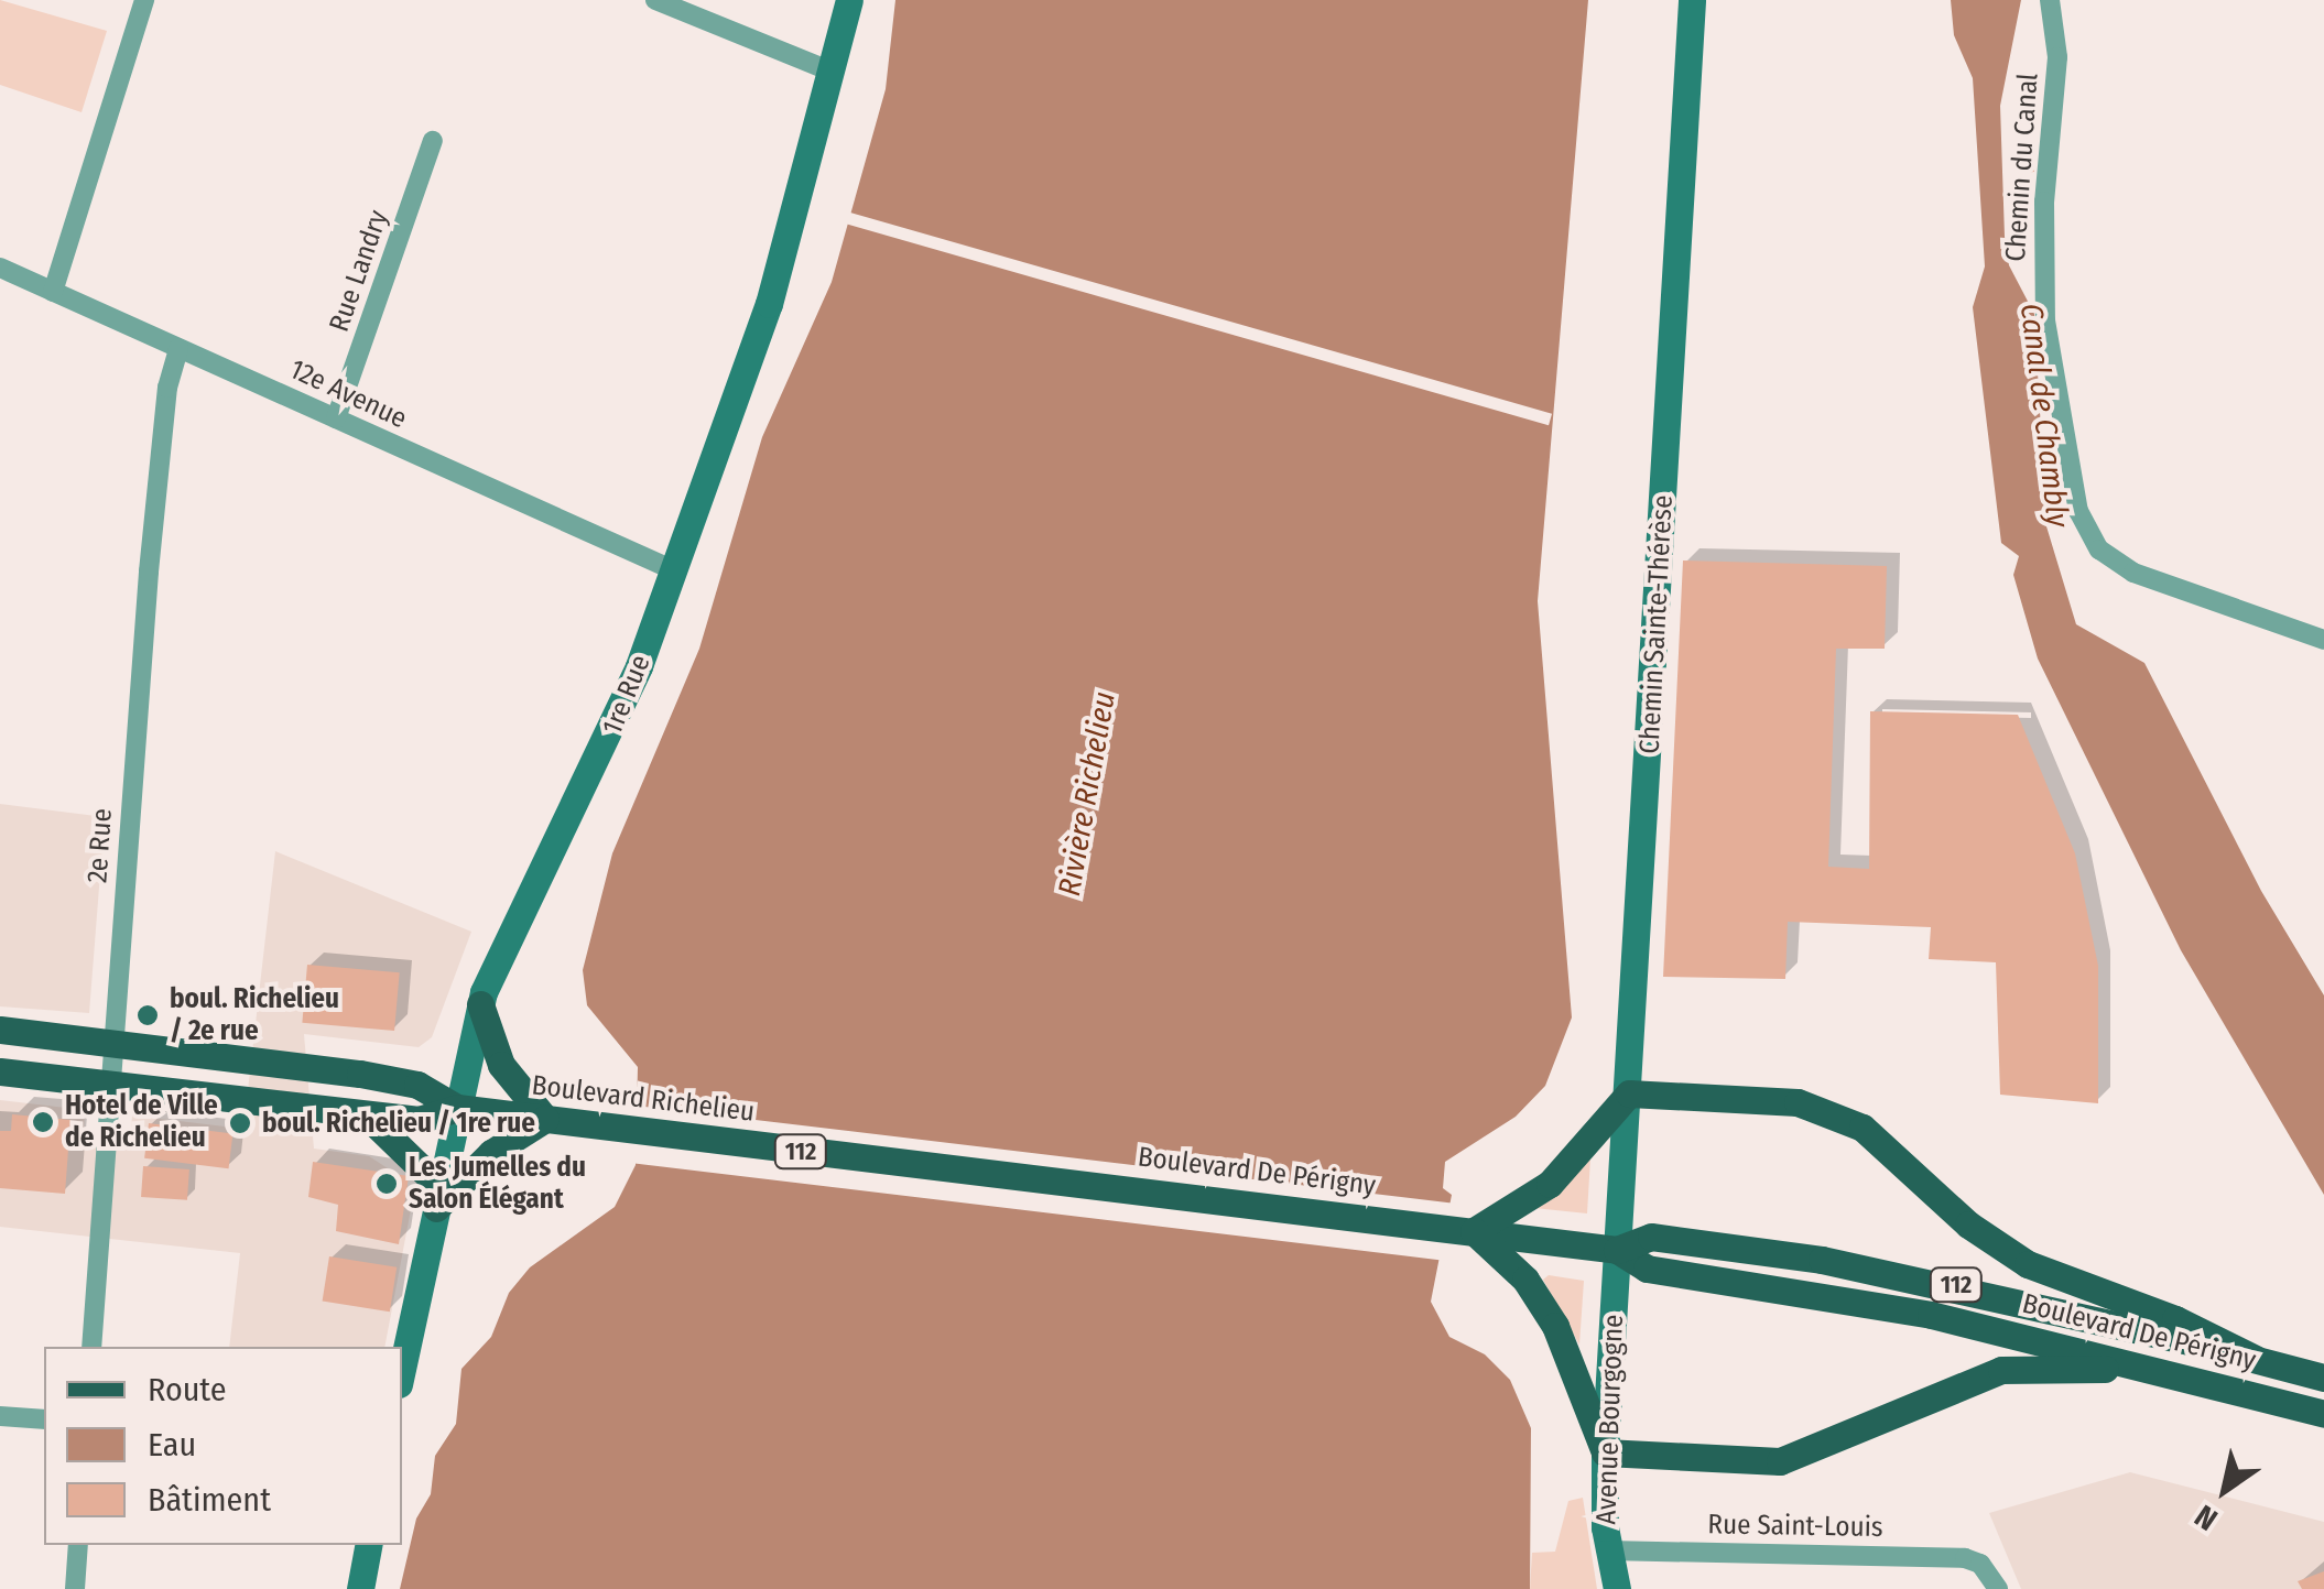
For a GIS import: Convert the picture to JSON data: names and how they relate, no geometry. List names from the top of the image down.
{
  "streets": {
    "main road": ["Boulevard Richelieu", "112", "Boulevard De Périgny"],
    "street": [
      "Chemin du Canal",
      "Rue Landry",
      "12e Avenue",
      "Chemin Sainte-Thérèse",
      "1re Rue",
      "2e Rue",
      "Avenue Bourgogne",
      "Rue Saint-Louis"
    ]
  },
  "crossings": [
    ["Rue Landry", "12e Avenue"],
    ["12e Avenue", "1re Rue"],
    ["12e Avenue", "2e Rue"],
    ["Chemin Sainte-Thérèse", "Boulevard De Périgny"],
    ["Chemin Sainte-Thérèse", "Avenue Bourgogne"],
    ["1re Rue", "Boulevard Richelieu"],
    ["2e Rue", "Boulevard Richelieu"],
    ["Boulevard Richelieu", "Boulevard De Périgny"],
    ["Boulevard De Périgny", "Avenue Bourgogne"],
    ["Avenue Bourgogne", "Rue Saint-Louis"]
  ],
  "water": ["Canal de Chambly", "Rivière Richelieu"],
  "places": [
    "boul. Richelieu / 2e rue",
    "Hotel de Ville de Richelieu",
    "boul. Richelieu / 1re rue",
    "Les Jumelles du Salon Élégant"
  ],
  "legend": ["Route", "Eau", "Bâtiment"],
  "north": "bottom left"
}
